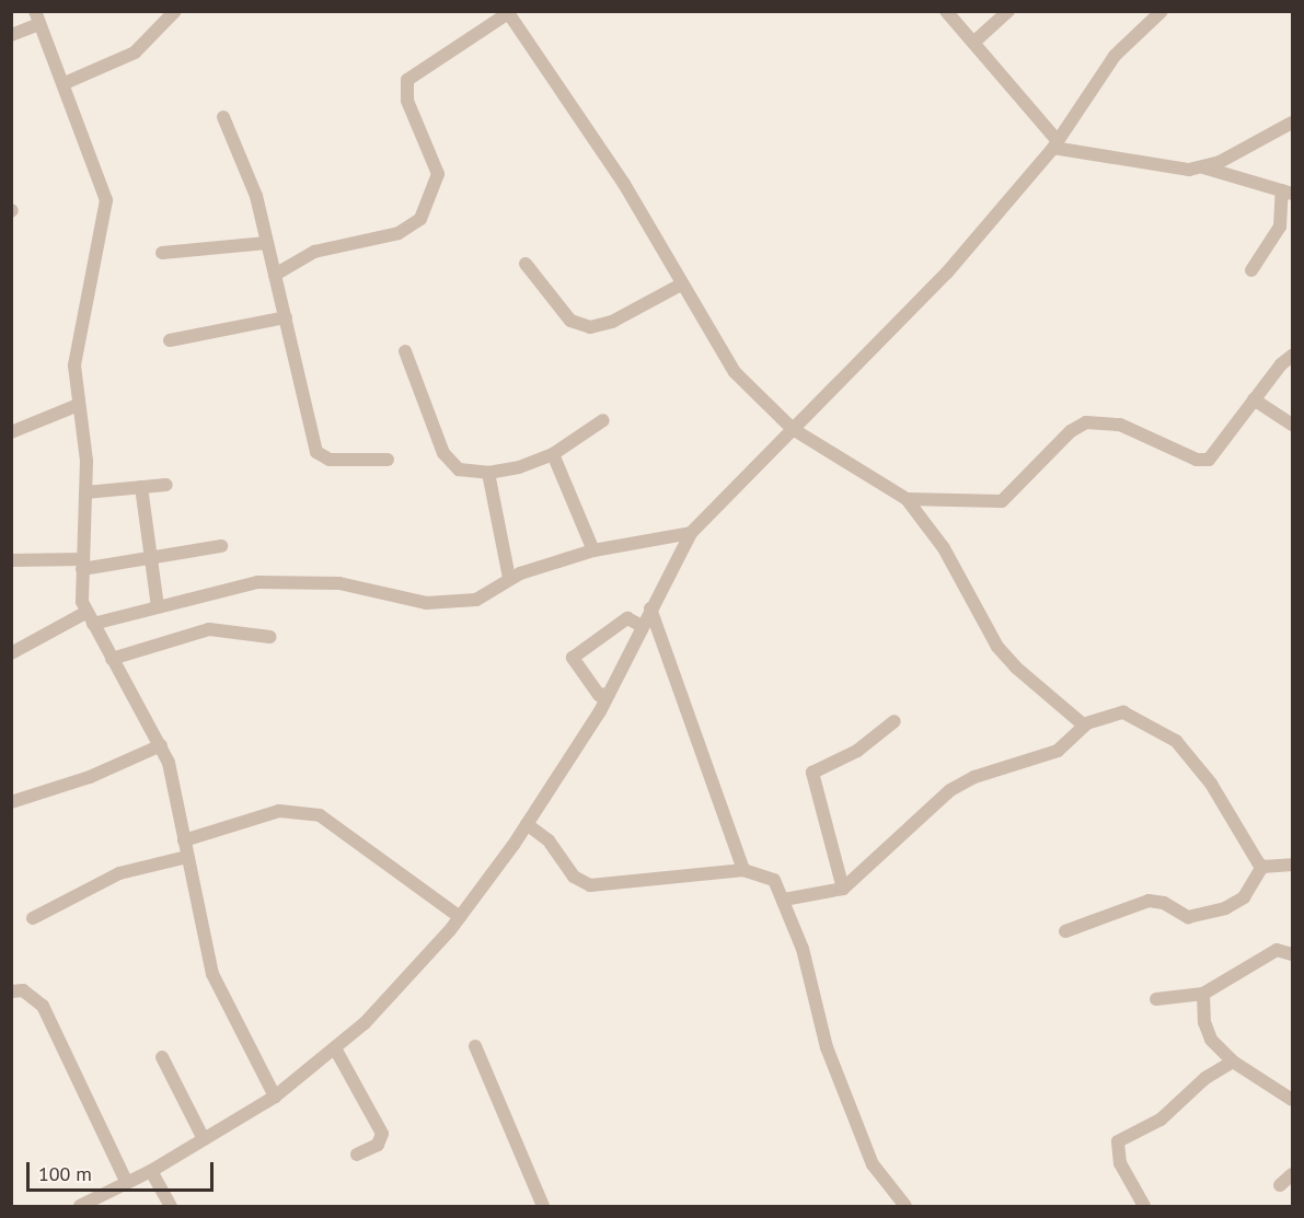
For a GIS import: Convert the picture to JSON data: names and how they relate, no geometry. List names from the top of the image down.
{
  "scale_bar": "100 m"
}
